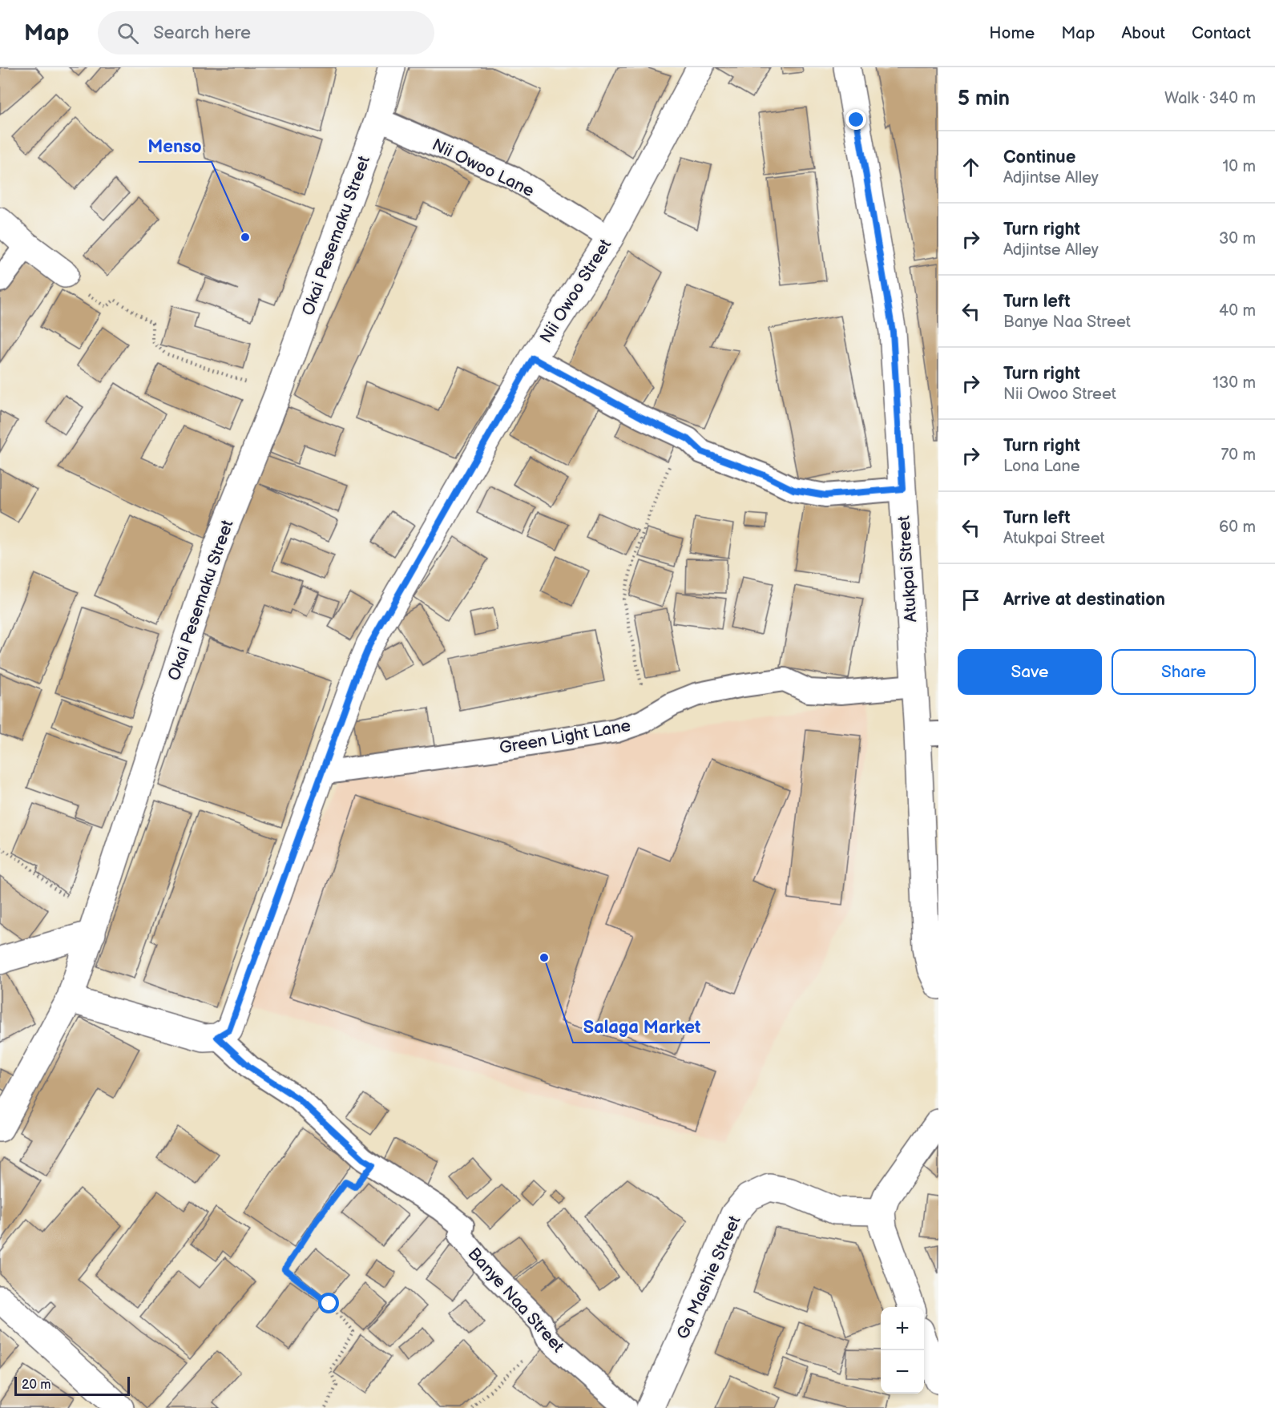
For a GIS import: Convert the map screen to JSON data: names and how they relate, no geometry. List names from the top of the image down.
{
  "streets": {
    "street": [
      "Okai Pesemaku Street",
      "Nii Owoo Street",
      "Atukpai Street",
      "Ga Mashie Street"
    ],
    "lane": ["Nii Owoo Lane", "Green Light Lane", "Banye Naa Street"]
  },
  "crossings": [
    ["Nii Owoo Lane", "Okai Pesemaku Street"],
    ["Nii Owoo Lane", "Nii Owoo Street"],
    ["Nii Owoo Street", "Green Light Lane"],
    ["Nii Owoo Street", "Banye Naa Street"],
    ["Atukpai Street", "Green Light Lane"]
  ],
  "places": ["Menso", "Salaga Market"],
  "scale_bar": "20 m",
  "page": {
    "header": "Map",
    "search": "Search here",
    "nav": [
      "Home",
      "Map",
      "About",
      "Contact"
    ],
    "heading": ["5 min", "Walk · 340 m"],
    "list": [
      ["Continue", "Adjintse Alley", "10 m"],
      ["Turn right", "Adjintse Alley", "30 m"],
      ["Turn left", "Banye Naa Street", "40 m"],
      ["Turn right", "Nii Owoo Street", "130 m"],
      ["Turn right", "Lona Lane", "70 m"],
      ["Turn left", "Atukpai Street", "60 m"],
      "Arrive at destination"
    ],
    "buttons": ["Save", "Share"],
    "map_buttons": ["+", "−"],
    "scale": "20 m"
  }
}
